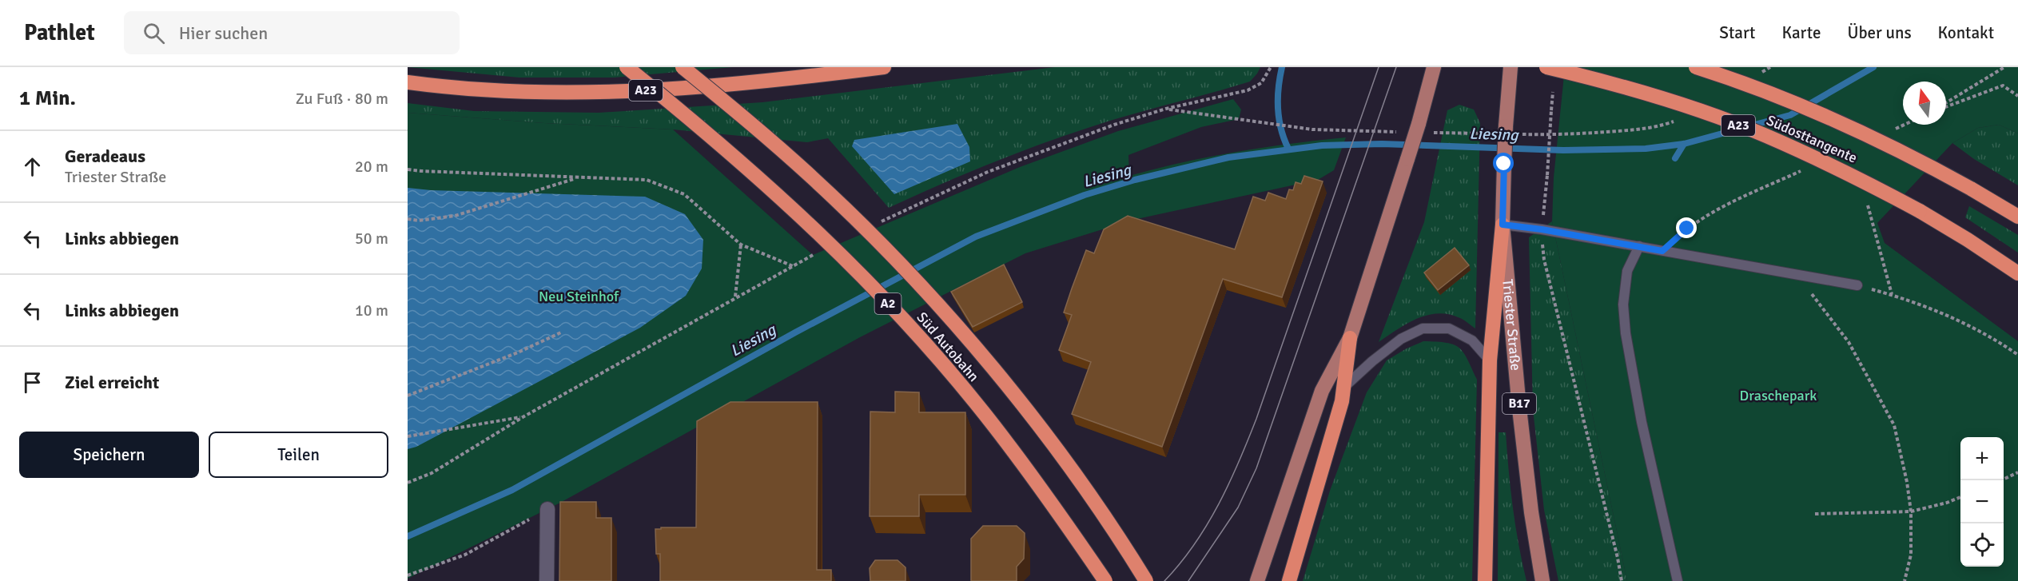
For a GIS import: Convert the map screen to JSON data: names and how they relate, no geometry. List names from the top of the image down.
{
  "streets": {
    "highway": [
      "A23",
      "Südosttangente",
      "A2",
      "Süd Autobahn"
    ],
    "main road": ["Triester Straße", "B17"]
  },
  "water": ["Liesing"],
  "parks": ["Neu Steinhof", "Draschepark"],
  "north": "top",
  "page": {
    "header": "Pathlet",
    "search": "Hier suchen",
    "nav": [
      "Start",
      "Karte",
      "Über uns",
      "Kontakt"
    ],
    "heading": ["1 Min.", "Zu Fuß · 80 m"],
    "list": [
      ["Geradeaus", "Triester Straße", "20 m"],
      ["Links abbiegen", "50 m"],
      ["Links abbiegen", "10 m"],
      "Ziel erreicht"
    ],
    "buttons": ["Speichern", "Teilen"],
    "map_buttons": ["+", "−"]
  }
}
